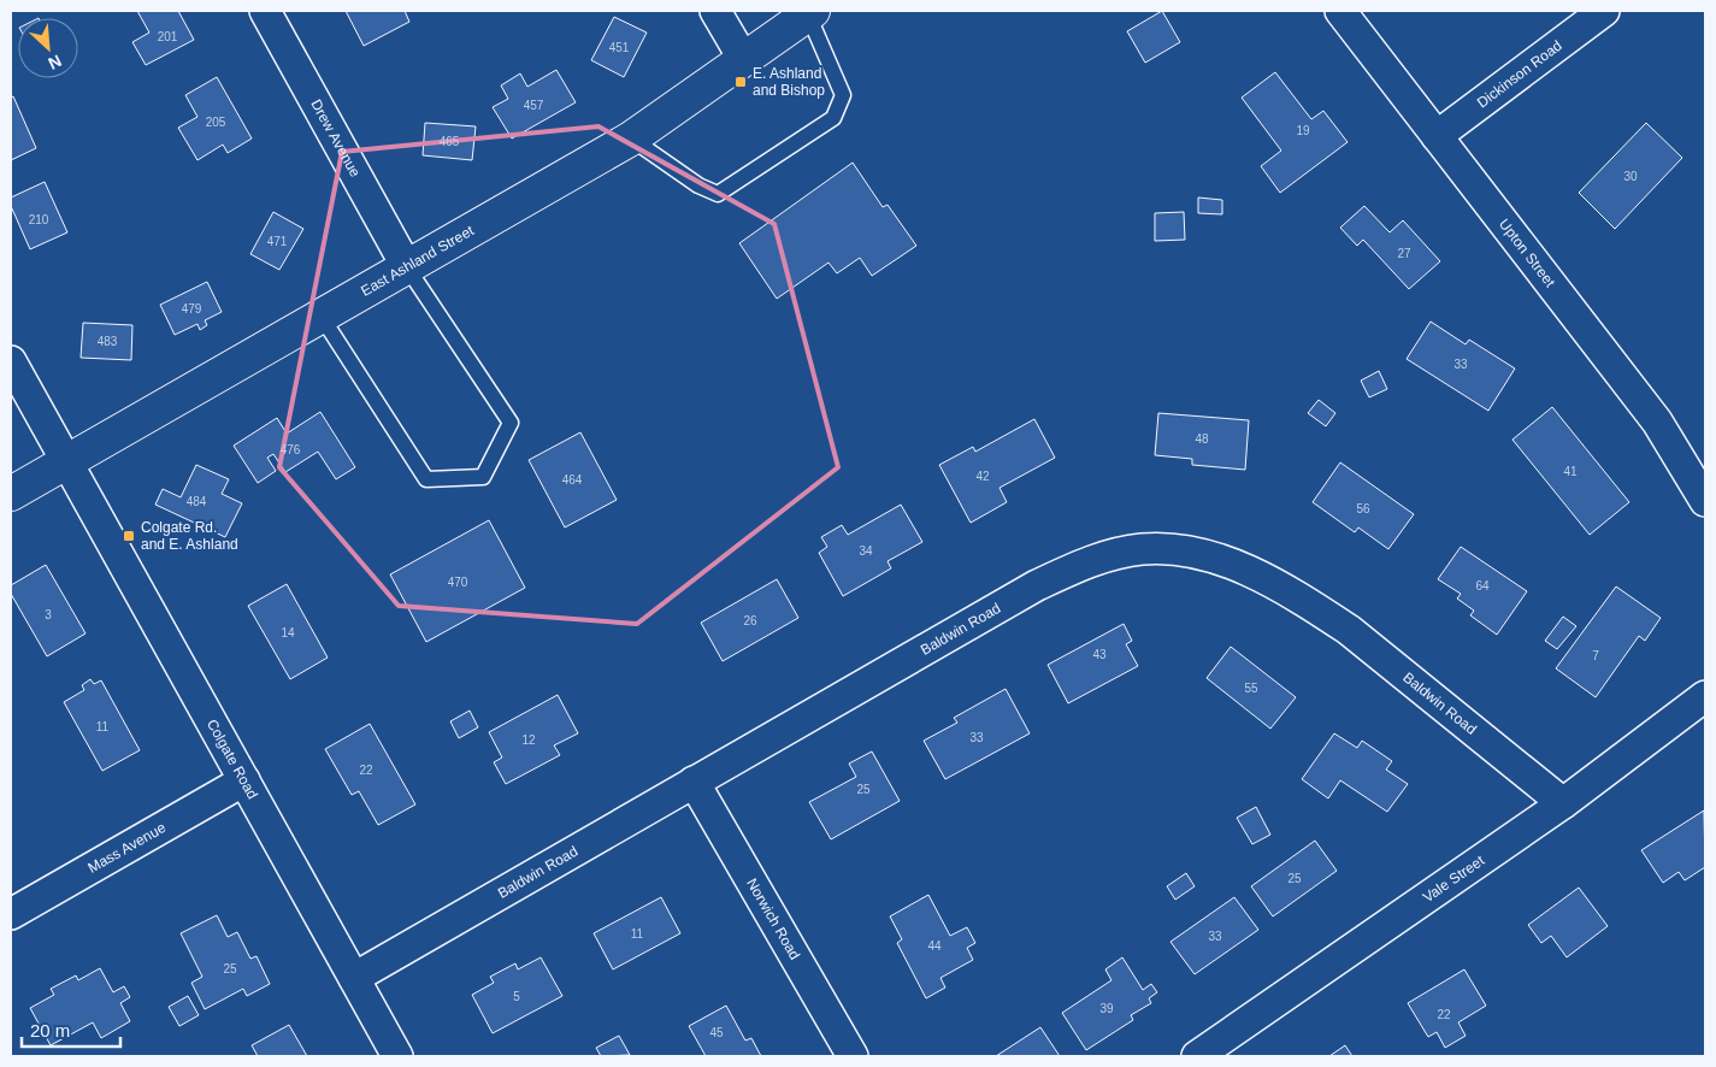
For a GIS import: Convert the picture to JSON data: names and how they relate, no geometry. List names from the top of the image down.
{
  "streets": {
    "main road": ["East Ashland Street"],
    "street": [
      "Dickinson Road",
      "Drew Avenue",
      "Upton Street",
      "Baldwin Road",
      "Colgate Road",
      "Mass Avenue",
      "Vale Street",
      "Norwich Road"
    ]
  },
  "crossings": [
    ["Dickinson Road", "Upton Street"],
    ["Drew Avenue", "East Ashland Street"],
    ["East Ashland Street", "Colgate Road"],
    ["Baldwin Road", "Colgate Road"],
    ["Baldwin Road", "Vale Street"],
    ["Baldwin Road", "Norwich Road"],
    ["Colgate Road", "Mass Avenue"]
  ],
  "places": {
    "transit": ["E. Ashland and Bishop", "Colgate Rd. and E. Ashland"]
  },
  "house_numbers": [
    "201",
    "451",
    "457",
    "205",
    "19",
    "465",
    "30",
    "210",
    "471",
    "27",
    "479",
    "483",
    "33",
    "48",
    "476",
    "41",
    "42",
    "464",
    "484",
    "56",
    "34",
    "470",
    "64",
    "3",
    "26",
    "14",
    "43",
    "7",
    "55",
    "11",
    "33",
    "12",
    "22",
    "25",
    "25",
    "11",
    "33",
    "44",
    "25",
    "5",
    "39",
    "22",
    "45"
  ],
  "scale_bar": "20 m",
  "north": "bottom right"
}
